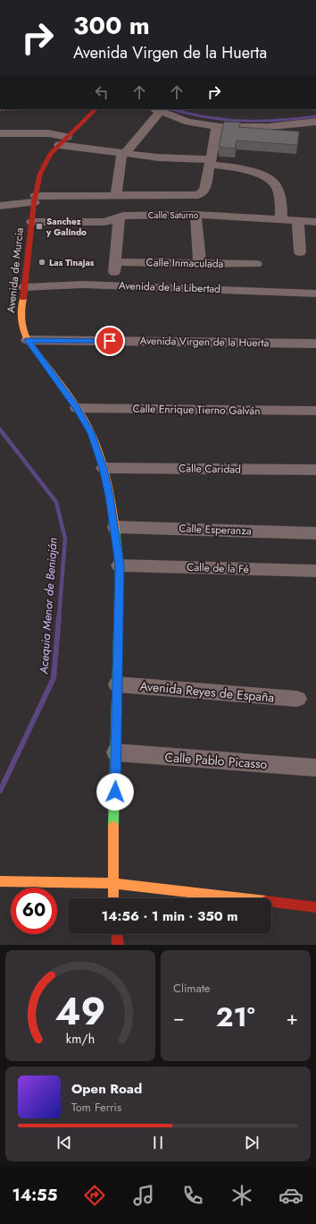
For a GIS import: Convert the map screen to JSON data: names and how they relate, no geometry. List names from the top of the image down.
{
  "streets": {
    "main road": ["Avenida de Murcia"],
    "street": [
      "Calle Saturno",
      "Calle Inmaculada",
      "Avenida de la Libertad",
      "Avenida Virgen de la Huerta",
      "Calle Enrique Tierno Galván",
      "Calle Caridad",
      "Calle Esperanza",
      "Calle de la Fé",
      "Avenida Reyes de España",
      "Calle Pablo Picasso"
    ]
  },
  "crossings": [
    ["Calle Saturno", "Avenida de Murcia"],
    ["Avenida de Murcia", "Avenida de la Libertad"],
    ["Avenida de Murcia", "Avenida Virgen de la Huerta"],
    ["Avenida de Murcia", "Calle Enrique Tierno Galván"],
    ["Avenida de Murcia", "Calle Caridad"],
    ["Avenida de Murcia", "Calle Esperanza"],
    ["Avenida de Murcia", "Calle de la Fé"],
    ["Avenida de Murcia", "Avenida Reyes de España"],
    ["Avenida de Murcia", "Calle Pablo Picasso"]
  ],
  "water": ["Acequia Menor de Beniaján"],
  "places": {
    "transit": ["Sanchez y Galindo"],
    "other": ["Las Tinajas"]
  },
  "page": {
    "turn": ["300 m", "Avenida Virgen de la Huerta"],
    "limit": "60",
    "trip": "14:56 · 1 min · 350 m",
    "tile": "Climate",
    "heat": ["−", "21°", "+"],
    "song": ["Open Road", "Tom Ferris"],
    "tabs": "14:55",
    "gauge": ["49", "km/h"]
  }
}
